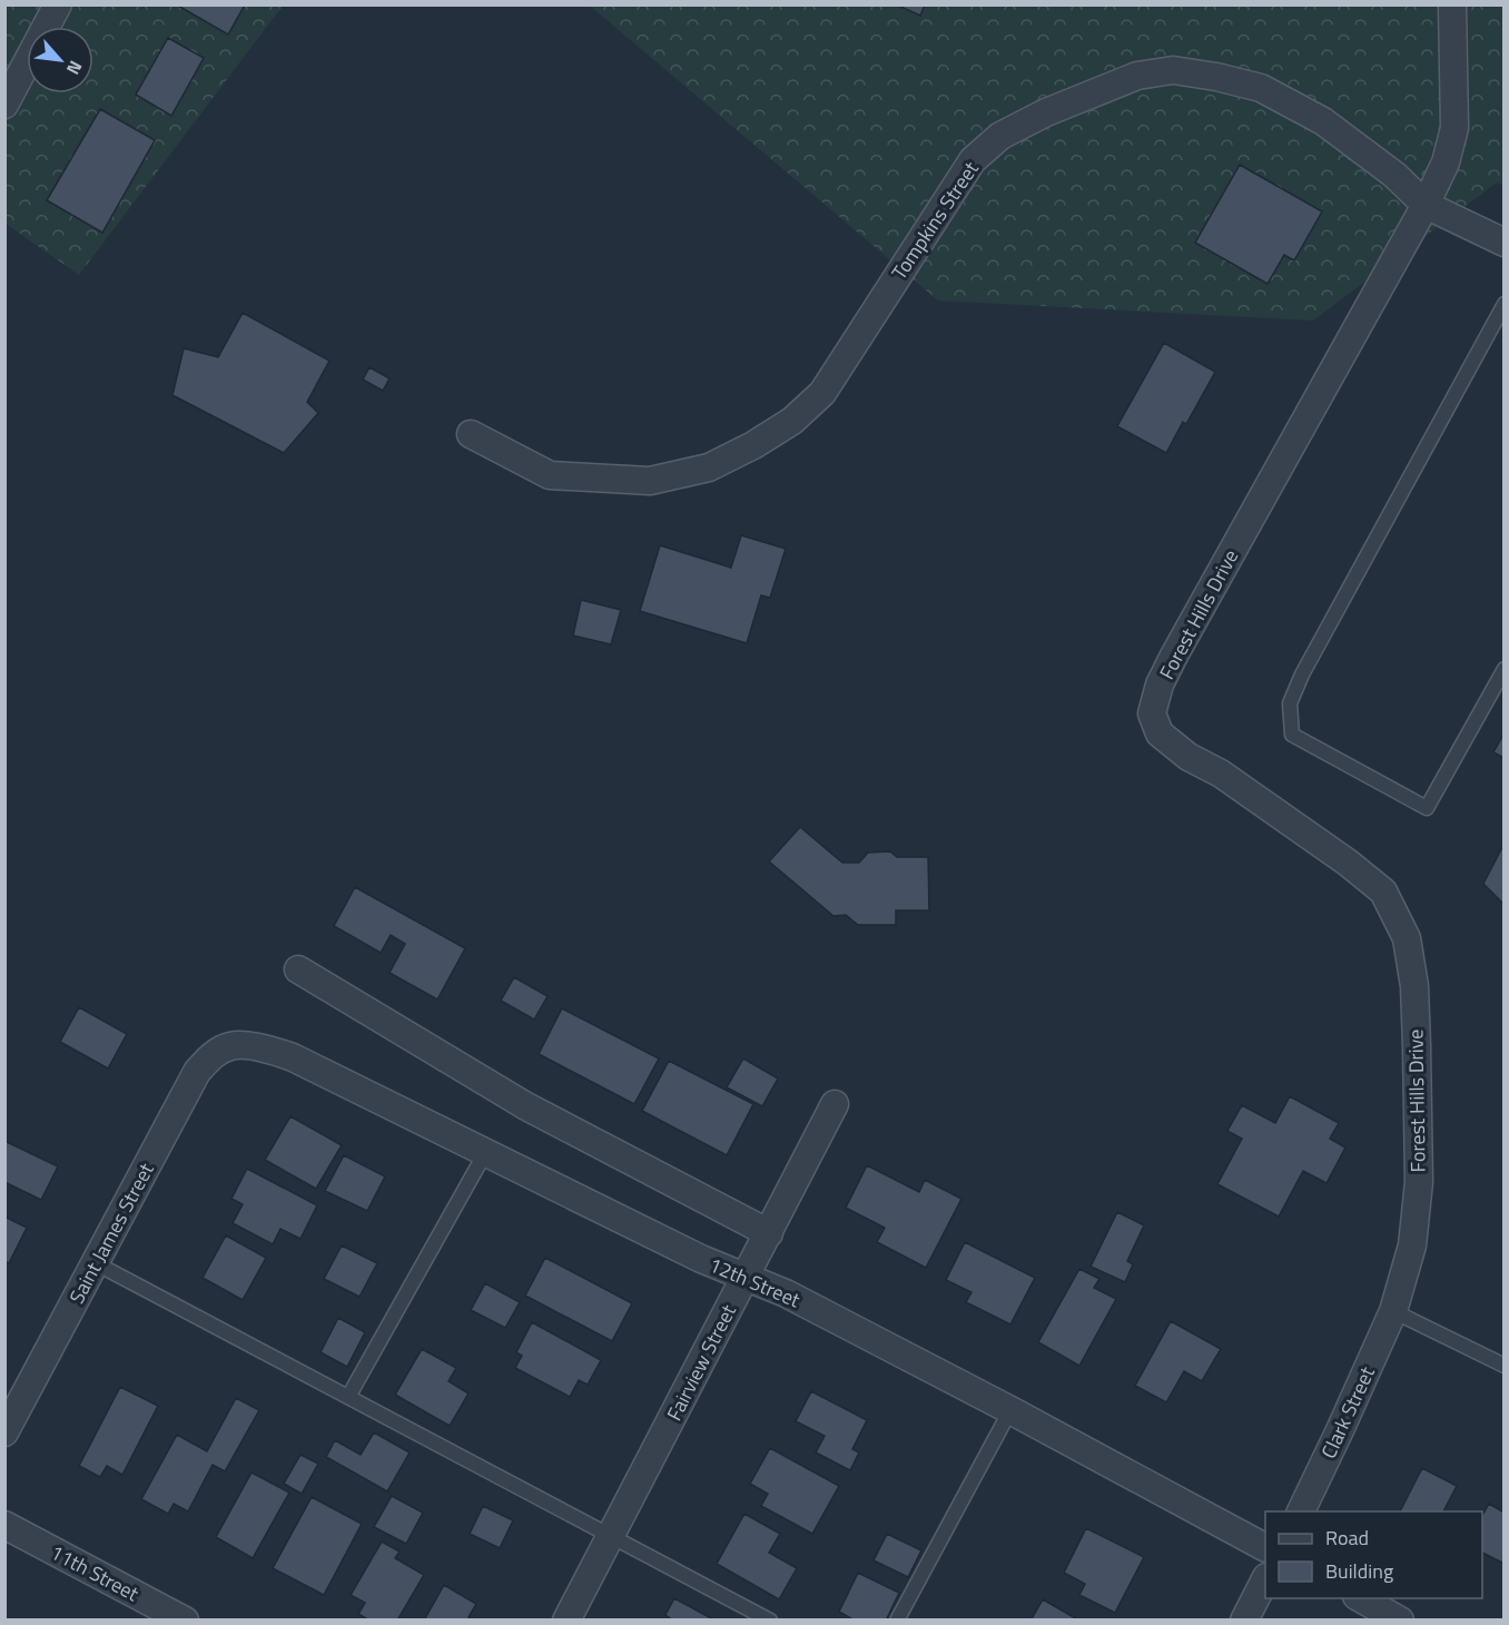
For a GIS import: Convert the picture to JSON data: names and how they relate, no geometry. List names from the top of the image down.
{
  "streets": {
    "street": [
      "Tompkins Street",
      "Forest Hills Drive",
      "Saint James Street",
      "12th Street",
      "Fairview Street",
      "Clark Street",
      "11th Street"
    ]
  },
  "crossings": [
    ["Tompkins Street", "Forest Hills Drive"],
    ["Forest Hills Drive", "Clark Street"],
    ["Saint James Street", "12th Street"],
    ["12th Street", "Fairview Street"]
  ],
  "legend": ["Road", "Building"],
  "north": "bottom right"
}
